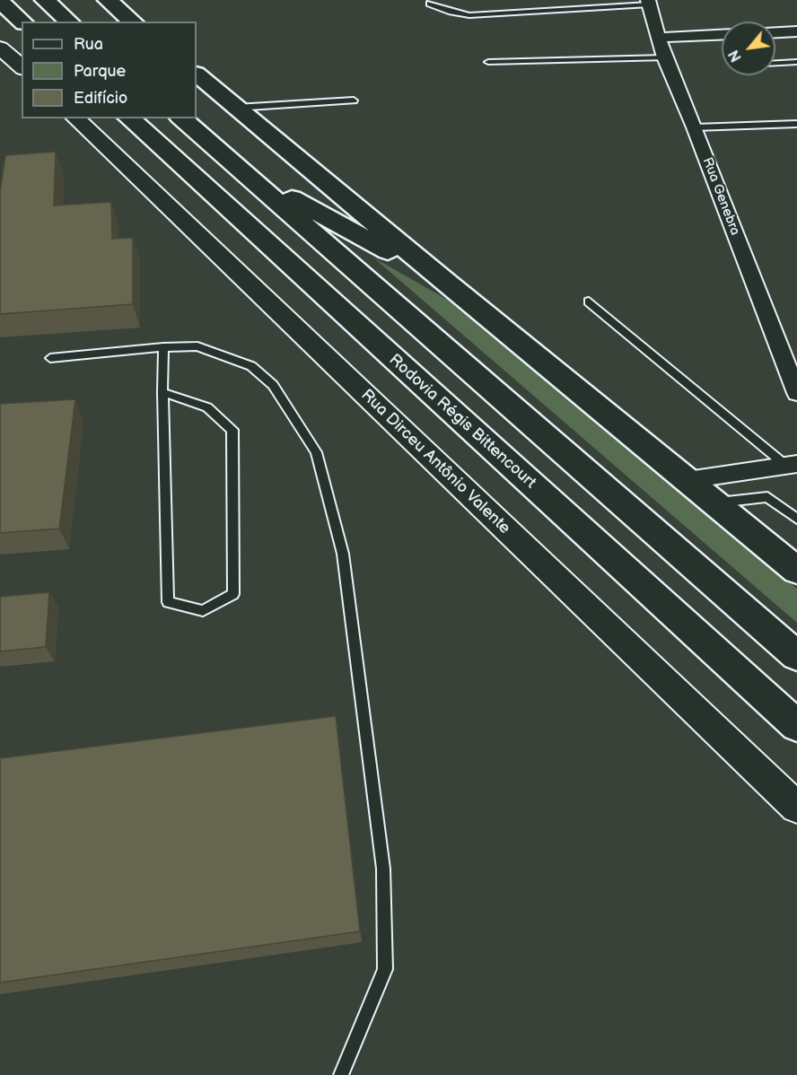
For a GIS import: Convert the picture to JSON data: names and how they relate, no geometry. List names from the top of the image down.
{
  "streets": {
    "highway": ["Rodovia Régis Bittencourt"],
    "street": ["Rua Genebra", "Rua Dirceu Antônio Valente"]
  },
  "legend": ["Rua", "Parque", "Edifício"],
  "north": "bottom left"
}
